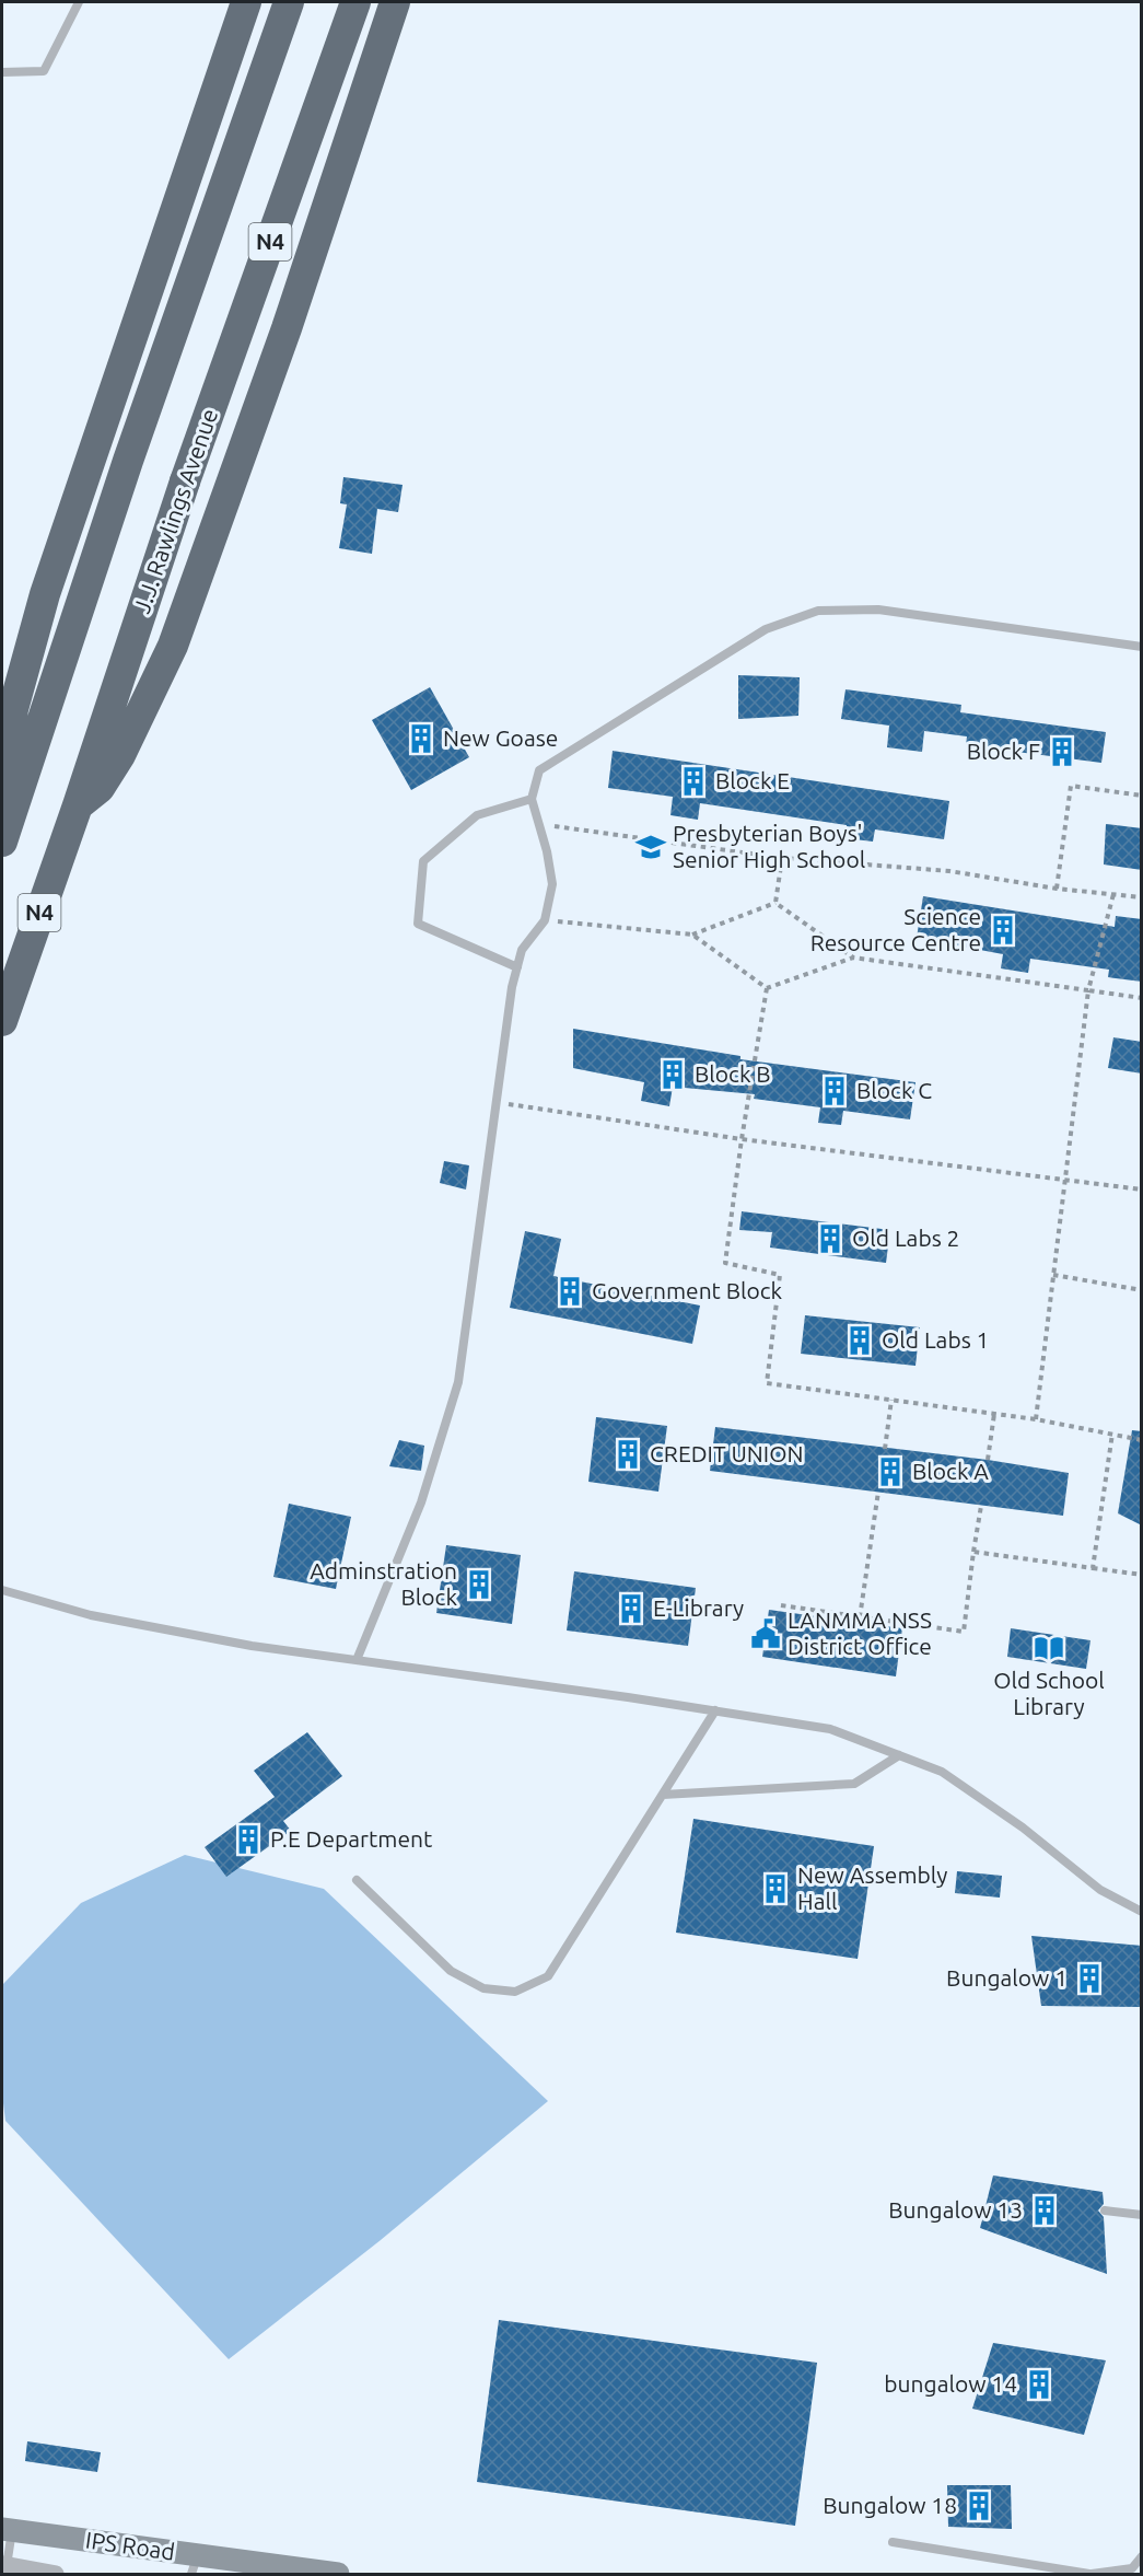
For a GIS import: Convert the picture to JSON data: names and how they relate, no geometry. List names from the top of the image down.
{
  "streets": {
    "highway": ["N4", "J.J. Rawlings Avenue"],
    "street": ["IPS Road"]
  },
  "places": {
    "building": [
      "New Goase",
      "Block F",
      "Block E",
      "Science Resource Centre",
      "Block B",
      "Block C",
      "Old Labs 2",
      "Government Block",
      "Old Labs 1",
      "CREDIT UNION",
      "Block A",
      "Adminstration Block",
      "E-Library",
      "P.E Department",
      "New Assembly Hall",
      "Bungalow 1",
      "Bungalow 13",
      "bungalow 14",
      "Bungalow 18"
    ],
    "school or university": ["Presbyterian Boys' Senior High School"],
    "public building": ["LANMMA NSS District Office"],
    "library": ["Old School Library"]
  }
}
